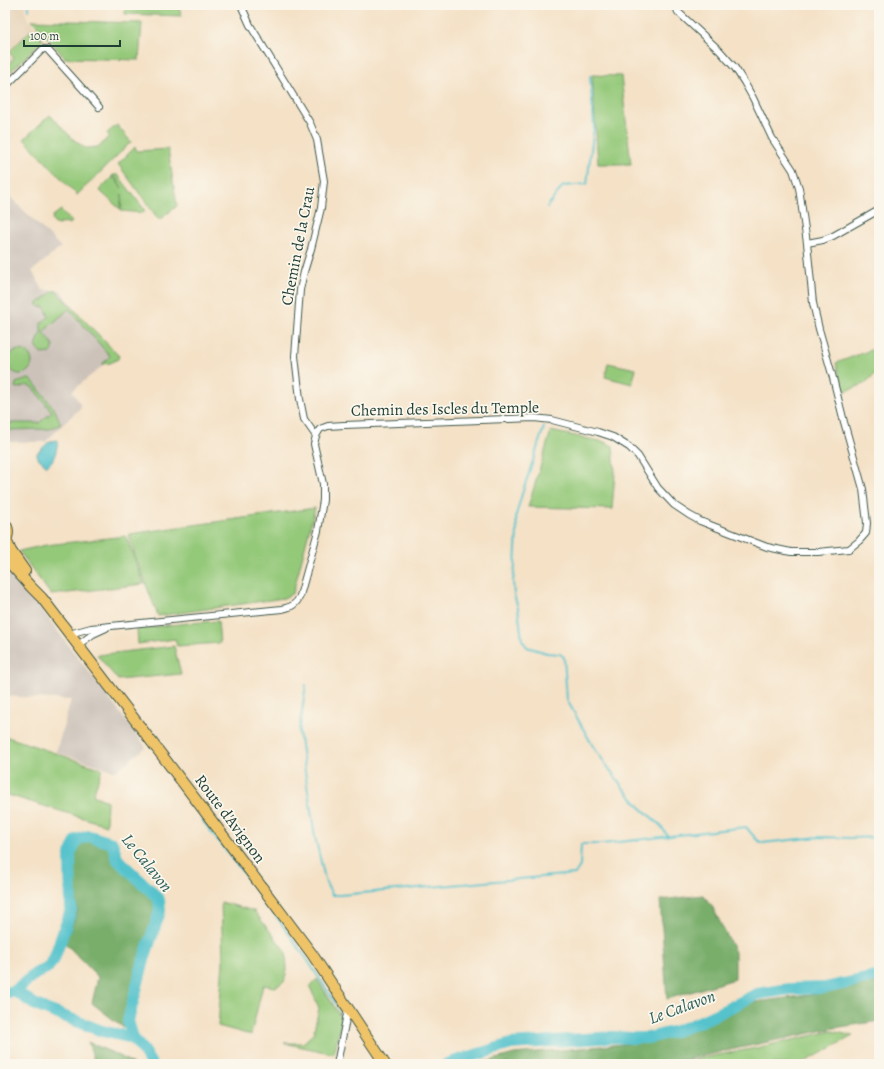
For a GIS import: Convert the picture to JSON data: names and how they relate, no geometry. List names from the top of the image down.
{
  "streets": {
    "main road": ["Route d'Avignon"],
    "street": ["Chemin de la Crau", "Chemin des Iscles du Temple"]
  },
  "crossings": [
    ["Chemin de la Crau", "Chemin des Iscles du Temple"]
  ],
  "water": ["Le Calavon"],
  "scale_bar": "100 m"
}
